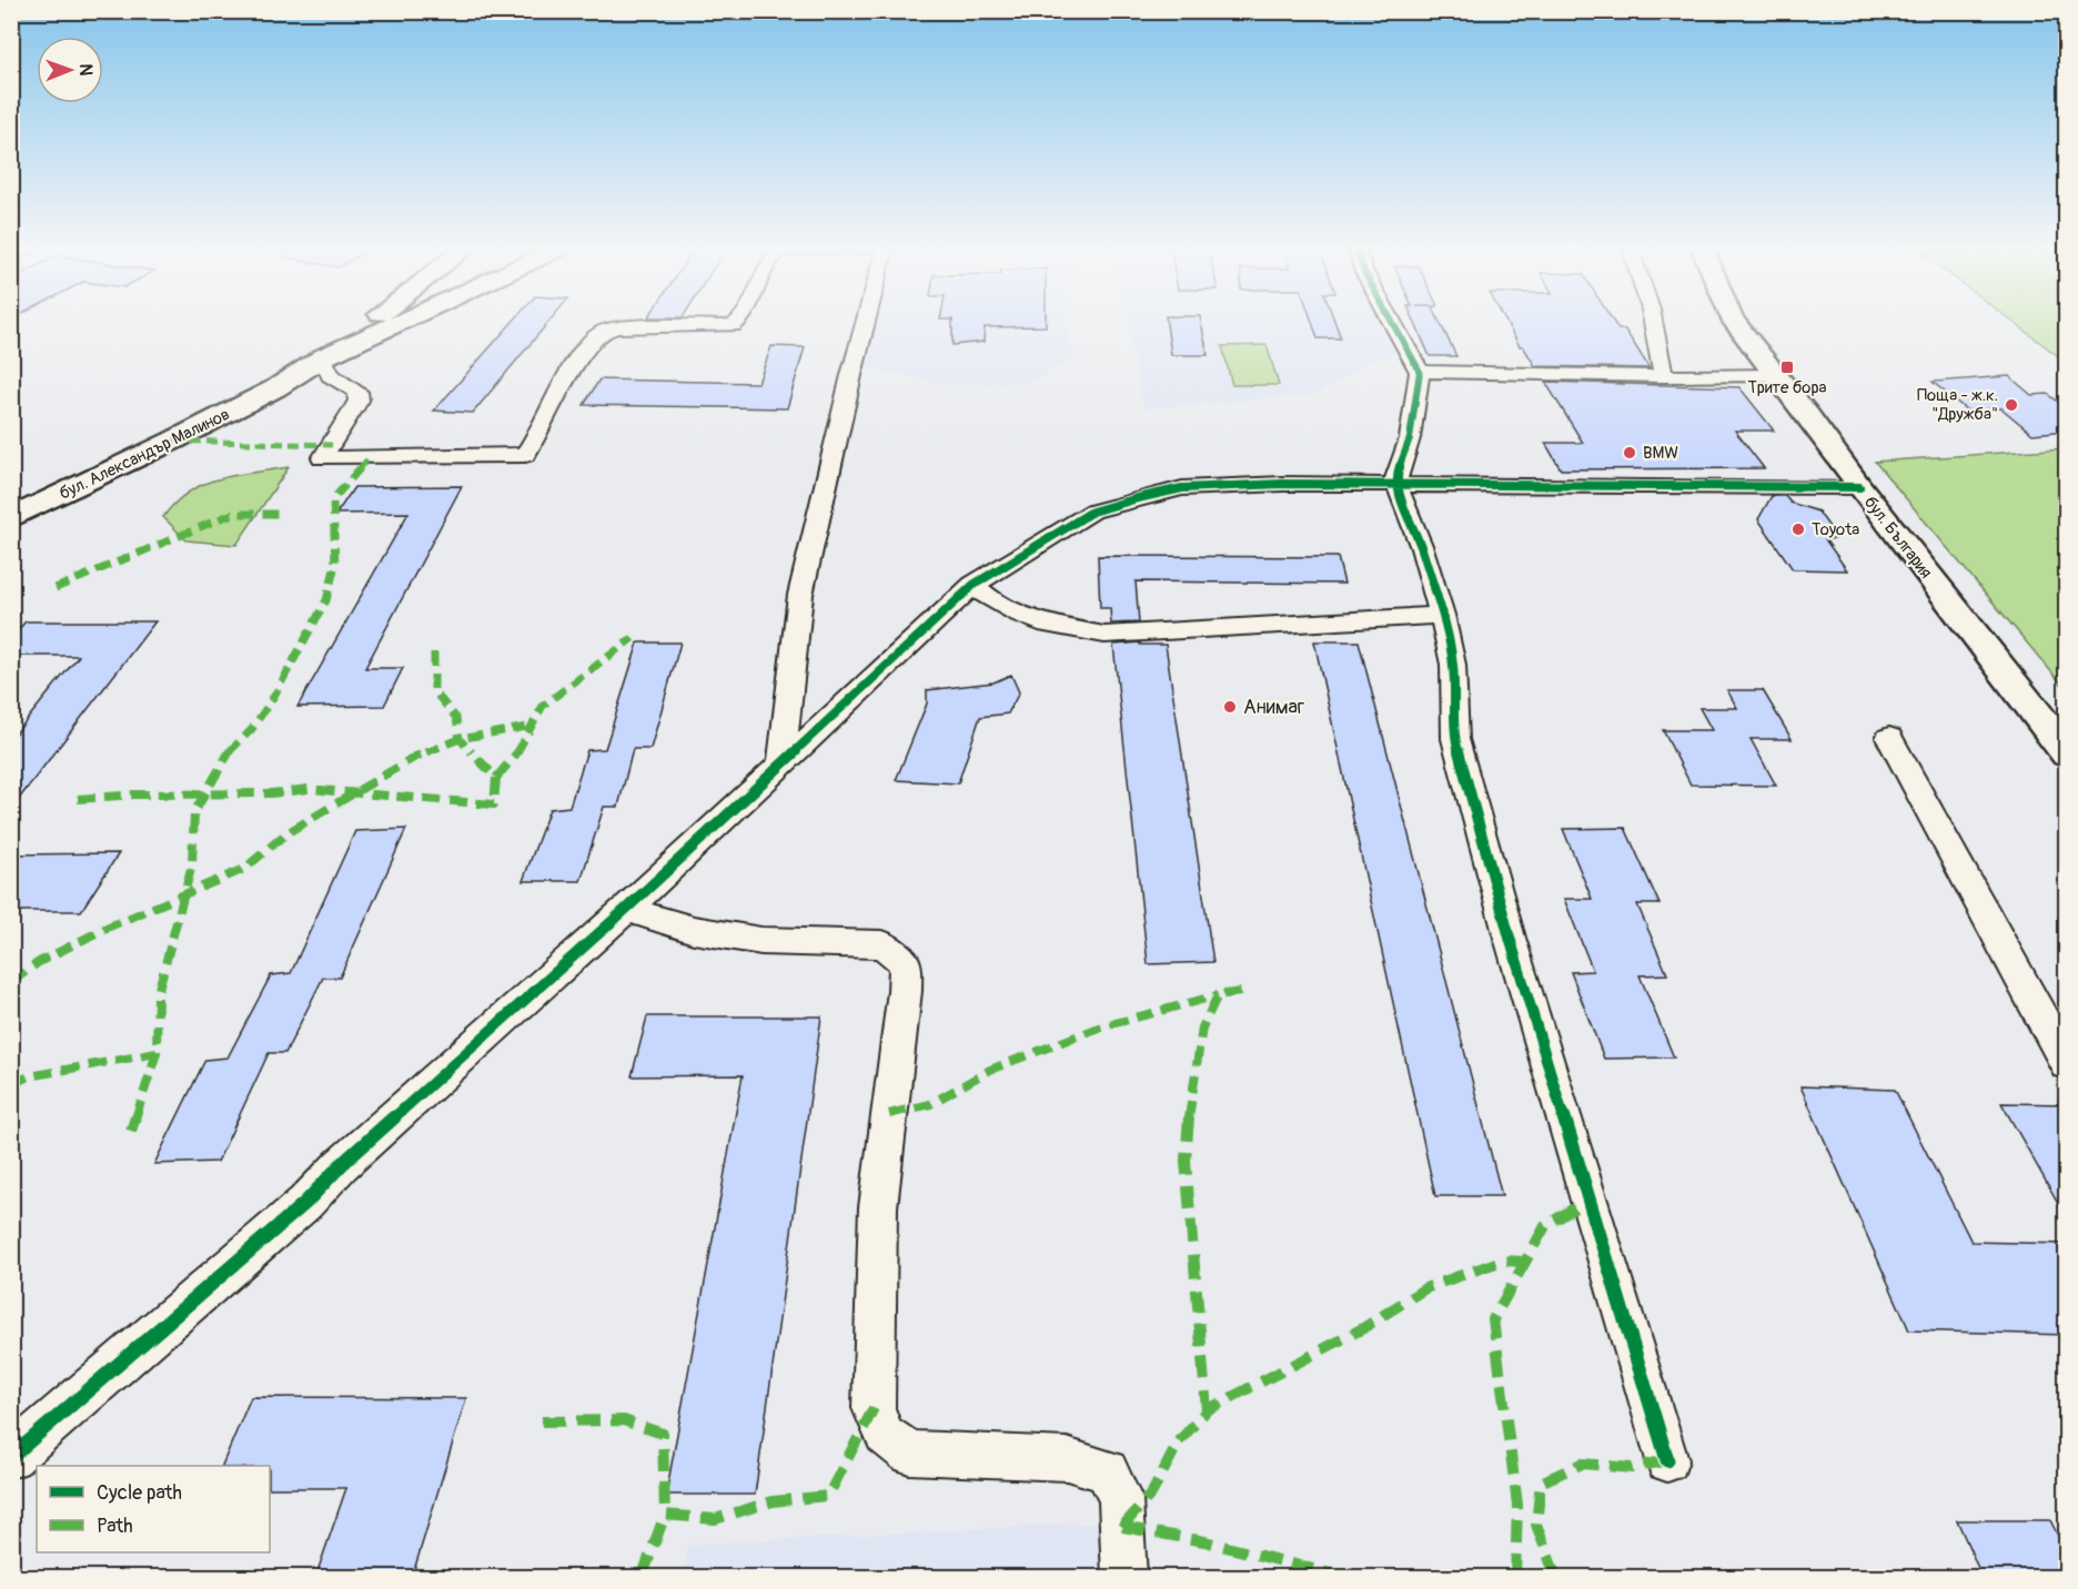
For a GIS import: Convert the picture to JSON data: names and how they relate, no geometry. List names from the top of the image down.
{
  "streets": {
    "street": ["бул. Александър Малинов", "бул. България"]
  },
  "places": {
    "transit": ["Трите бора"],
    "other": [
      "Поща - ж.к. \"Дружба\"",
      "BMW",
      "Toyota",
      "Анимаг"
    ]
  },
  "legend": ["Cycle path", "Path"],
  "north": "right"
}
